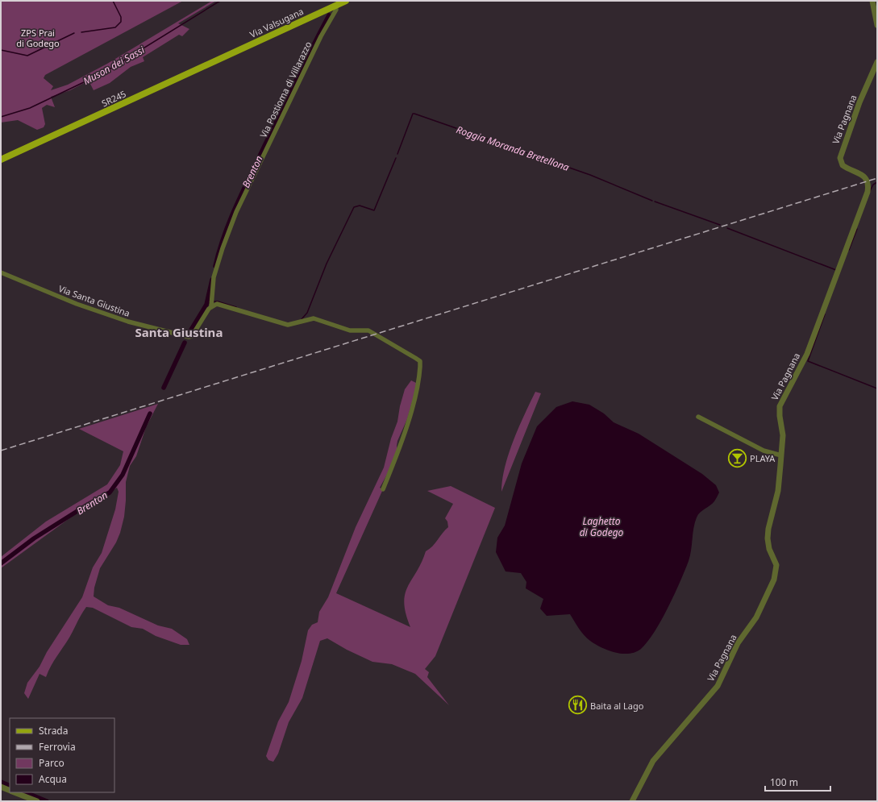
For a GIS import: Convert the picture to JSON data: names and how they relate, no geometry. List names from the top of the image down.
{
  "streets": {
    "main road": ["Via Valsugana", "SR245"],
    "street": ["Via Postioma di Villarazzo", "Via Pagnana", "Via Santa Giustina"]
  },
  "crossings": [
    ["Via Valsugana", "Via Postioma di Villarazzo"],
    ["Via Valsugana", "SR245"],
    ["Via Postioma di Villarazzo", "Via Santa Giustina"]
  ],
  "districts": ["Santa Giustina"],
  "water": [
    "Muson dei Sassi",
    "Roggia Moranda Bretellona",
    "Brenton",
    "Laghetto di Godego"
  ],
  "parks": ["ZPS Prai di Godego"],
  "places": {
    "bar": ["PLAYA"],
    "restaurant": ["Baita al Lago"]
  },
  "legend": [
    "Strada",
    "Ferrovia",
    "Parco",
    "Acqua"
  ],
  "scale_bar": "100 m"
}
